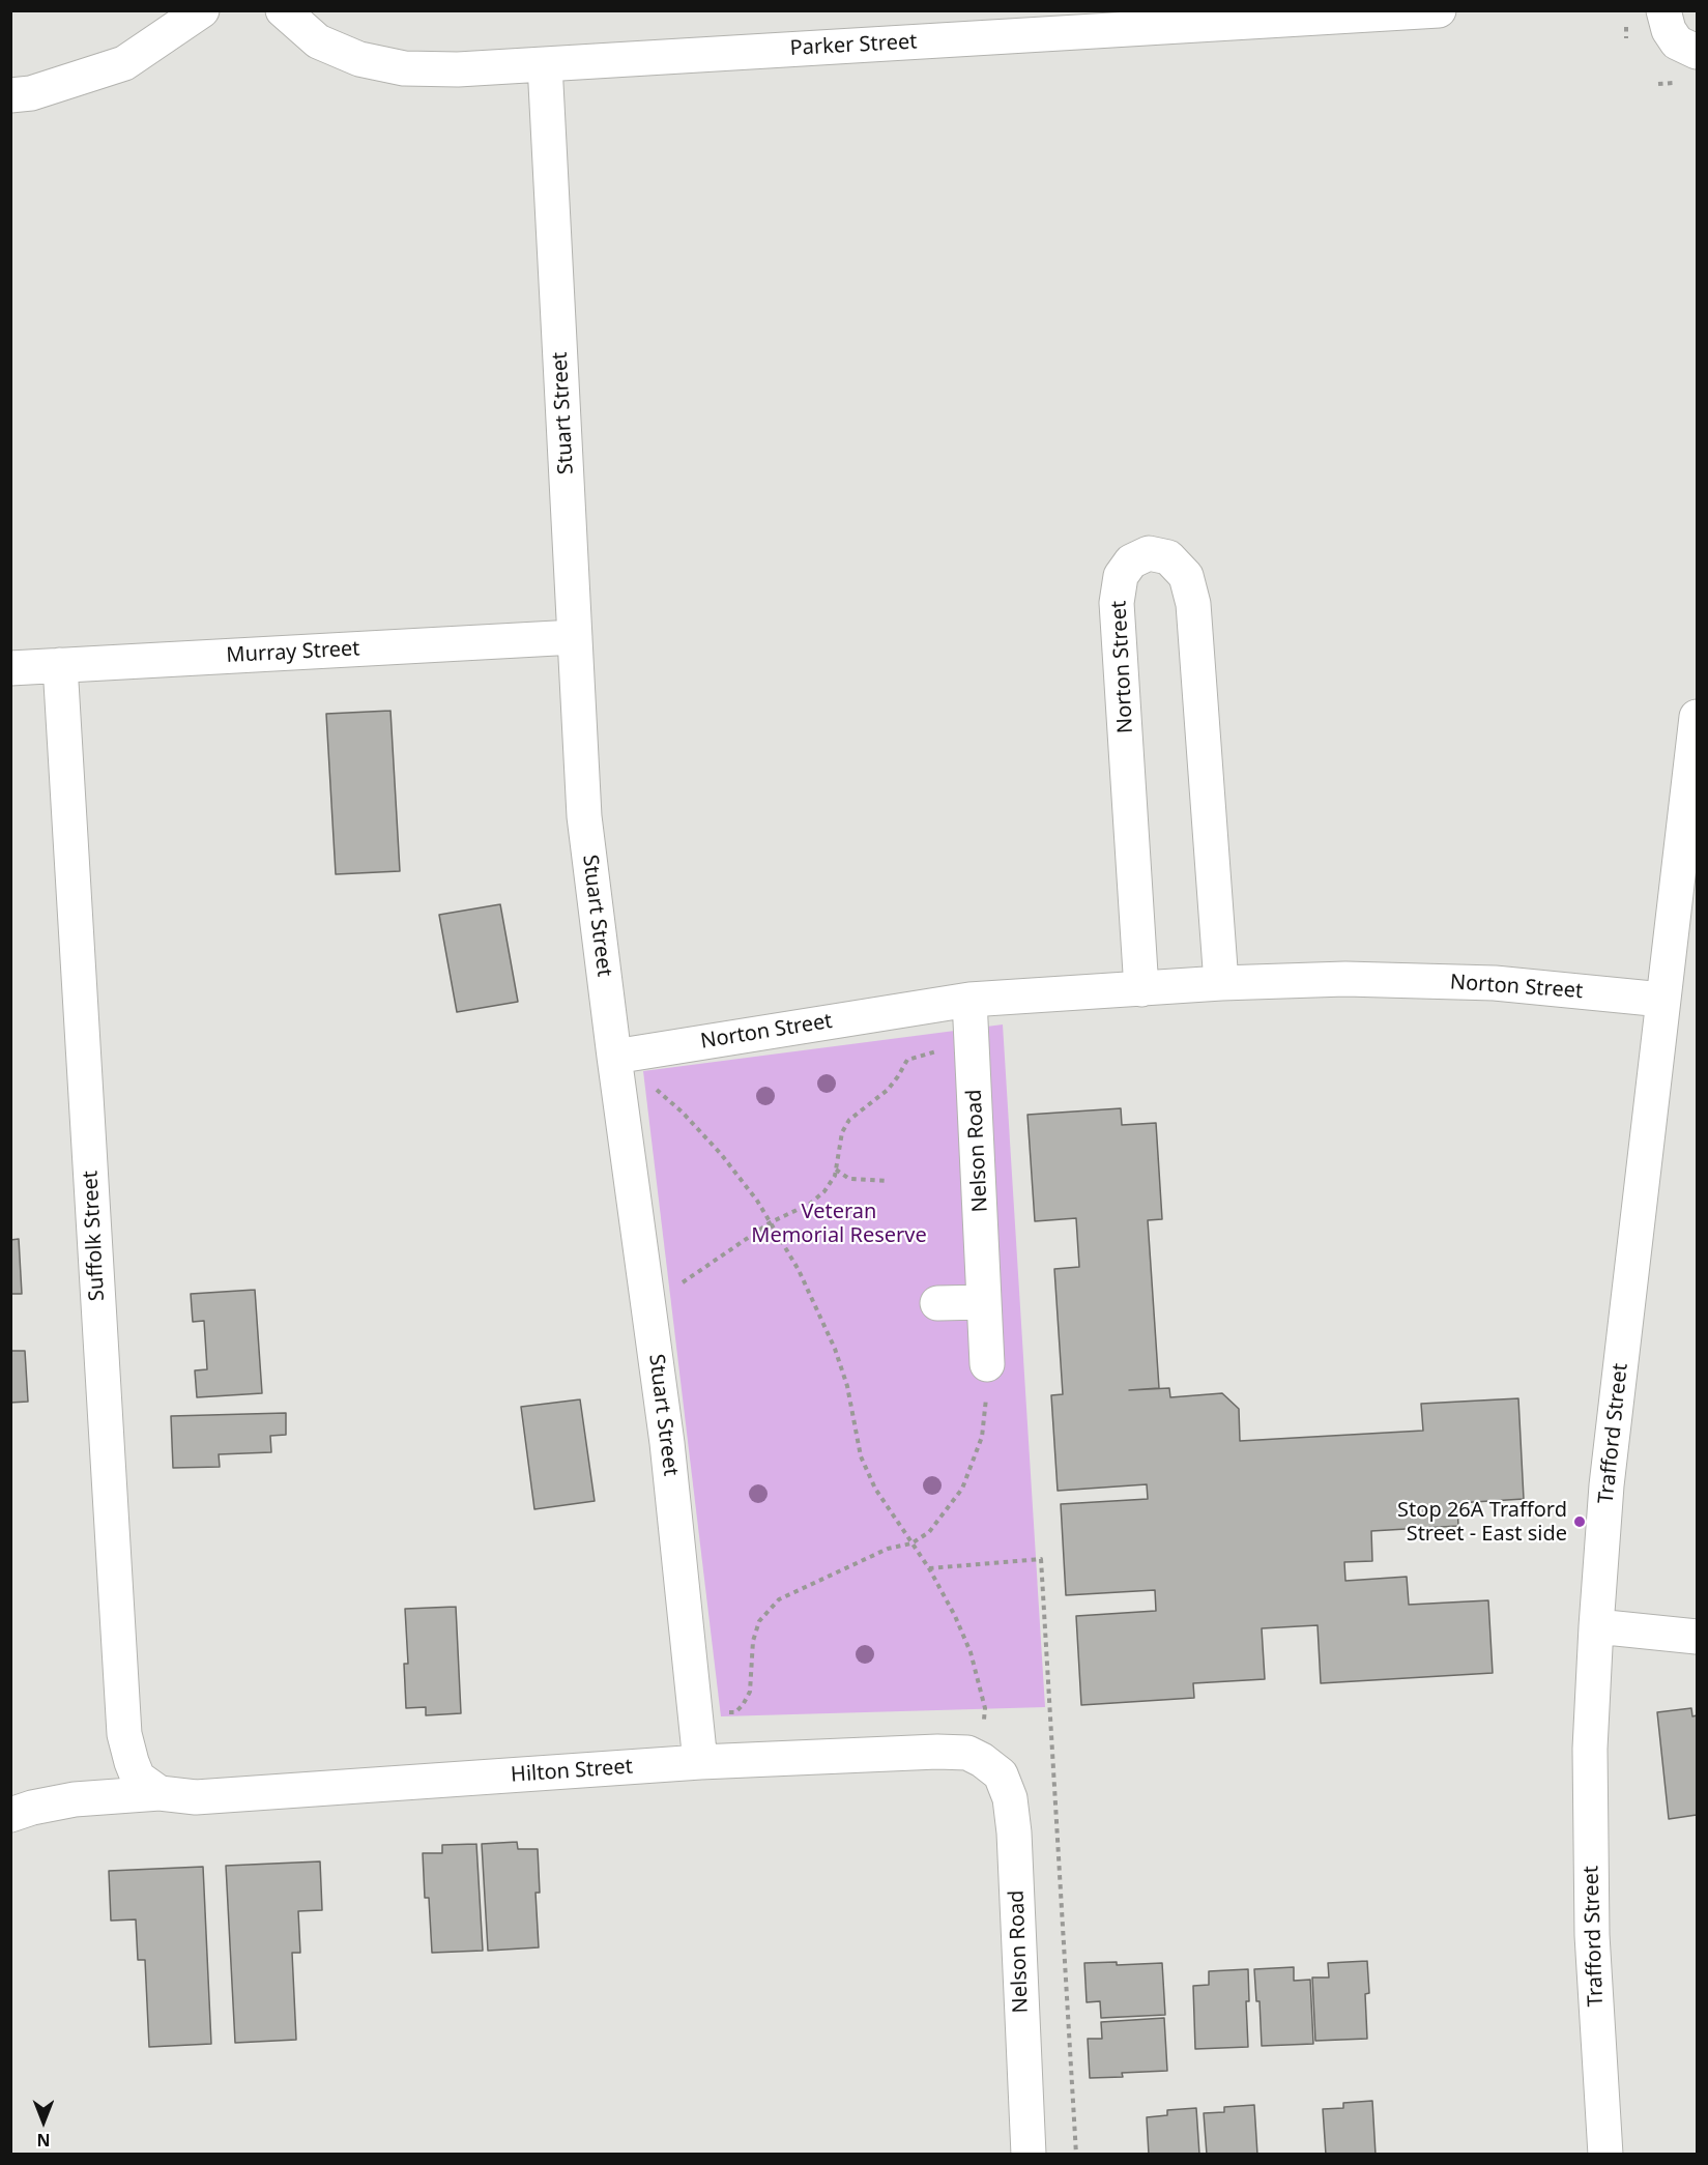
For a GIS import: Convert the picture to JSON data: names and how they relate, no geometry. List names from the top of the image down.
{
  "streets": {
    "street": [
      "Parker Street",
      "Stuart Street",
      "Murray Street",
      "Norton Street",
      "Nelson Road",
      "Suffolk Street",
      "Trafford Street",
      "Hilton Street"
    ]
  },
  "crossings": [
    ["Parker Street", "Stuart Street"],
    ["Stuart Street", "Murray Street"],
    ["Stuart Street", "Norton Street"],
    ["Stuart Street", "Hilton Street"],
    ["Murray Street", "Suffolk Street"],
    ["Norton Street", "Nelson Road"],
    ["Norton Street", "Trafford Street"],
    ["Nelson Road", "Hilton Street"],
    ["Suffolk Street", "Hilton Street"]
  ],
  "parks": ["Veteran Memorial Reserve"],
  "places": ["Stop 26A Trafford Street - East side"],
  "north": "bottom"
}
